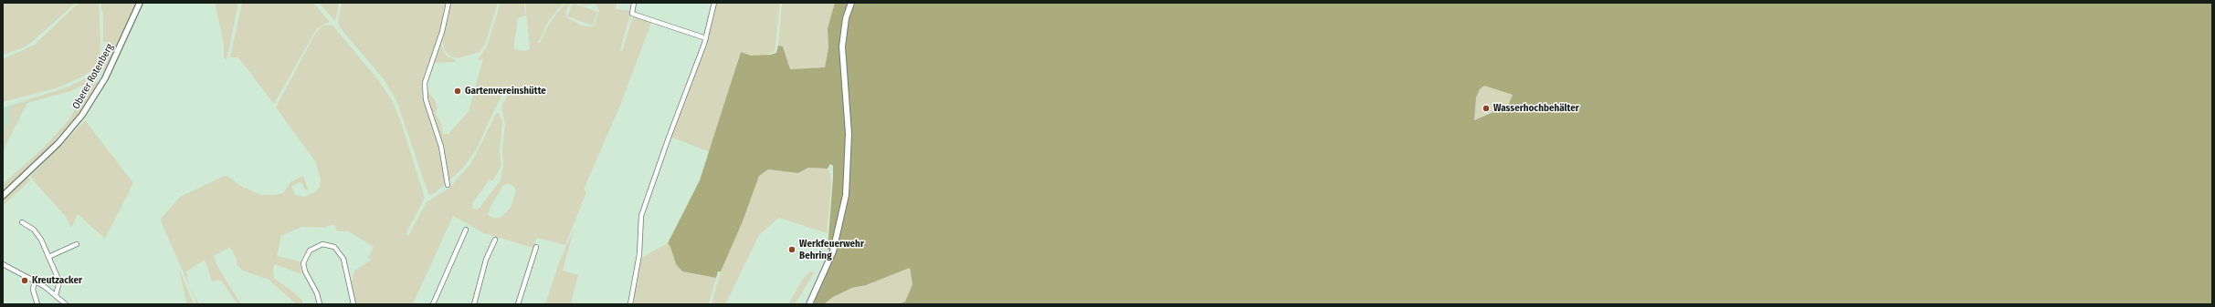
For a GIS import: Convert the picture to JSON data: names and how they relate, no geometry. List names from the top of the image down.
{
  "streets": {
    "street": ["Oberer Rotenberg"]
  },
  "places": [
    "Gartenvereinshütte",
    "Wasserhochbehälter",
    "Werkfeuerwehr Behring",
    "Kreutzacker"
  ]
}
